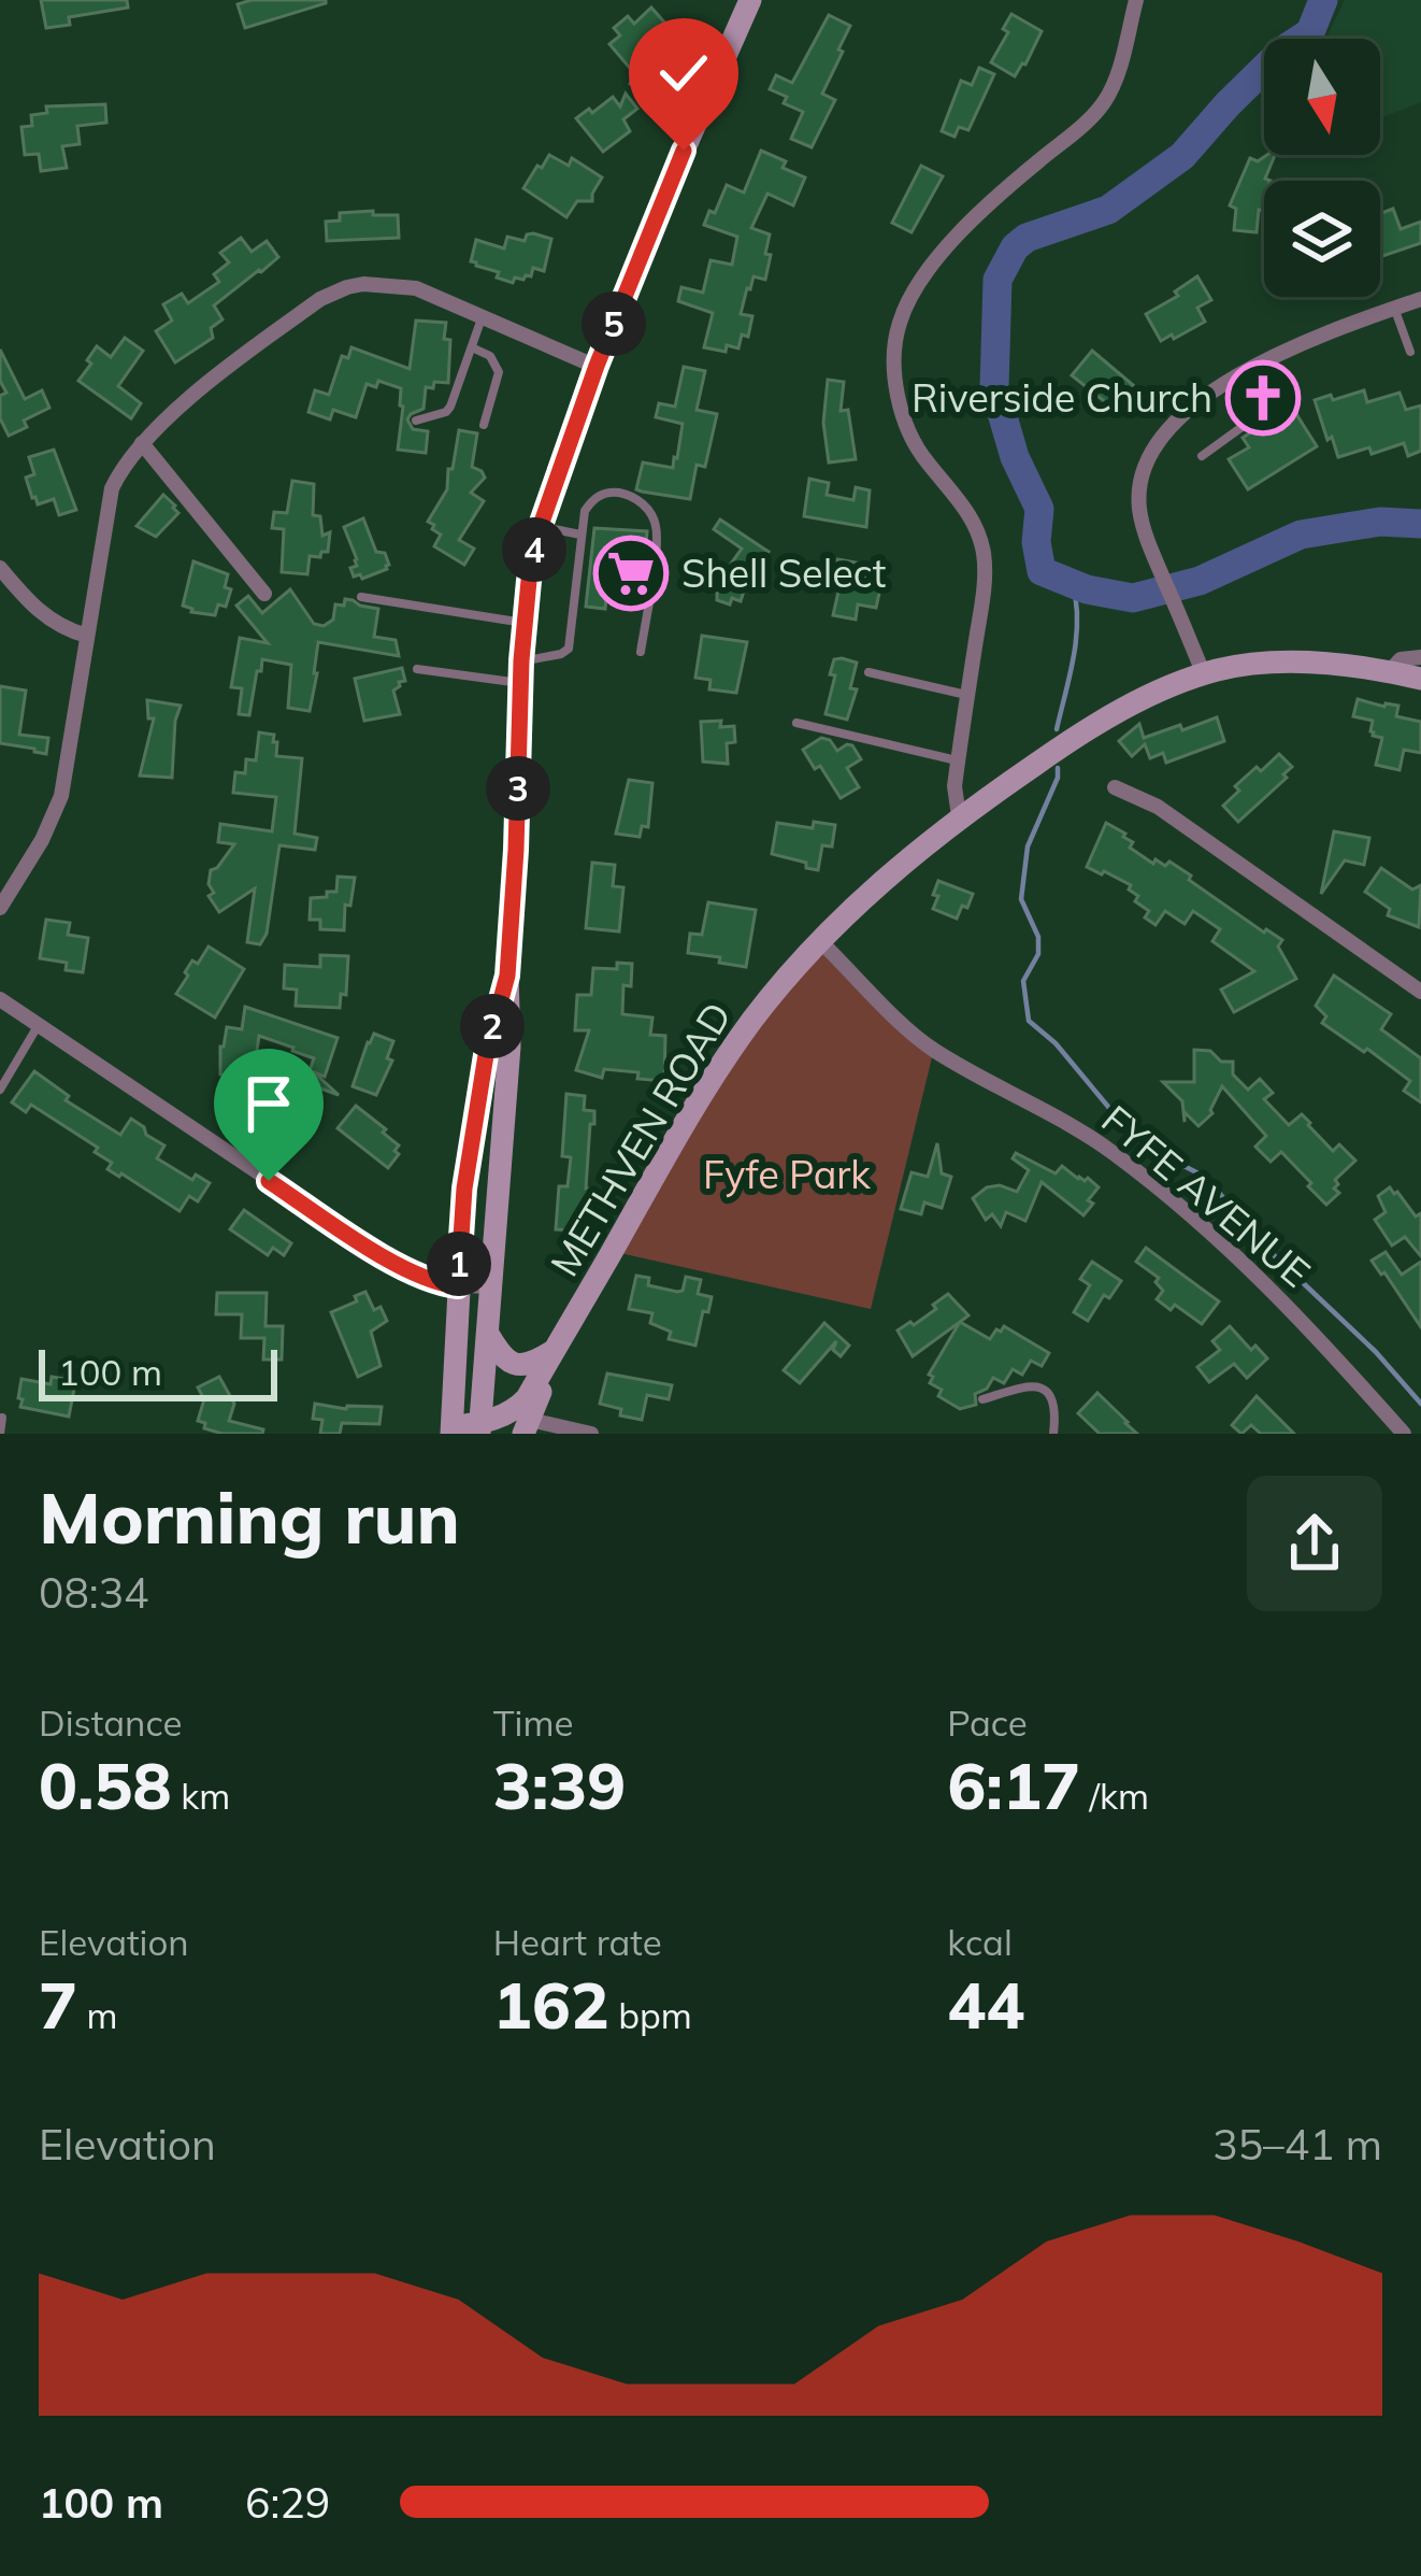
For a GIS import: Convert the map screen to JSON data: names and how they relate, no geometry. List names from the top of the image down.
{
  "streets": {
    "main road": ["METHVEN ROAD"],
    "street": ["FYFE AVENUE"]
  },
  "crossings": [
    ["METHVEN ROAD", "FYFE AVENUE"]
  ],
  "parks": ["Fyfe Park"],
  "places": {
    "church": ["Riverside Church"],
    "supermarket": ["Shell Select"]
  },
  "scale_bar": "100 m",
  "north": "bottom",
  "page": {
    "pins": [
      "5",
      "4",
      "3",
      "2",
      "1"
    ],
    "scale": "100 m",
    "heading": ["Morning run", "08:34"],
    "stats": [
      ["Distance", "0.58 km"],
      ["Time", "3:39"],
      ["Pace", "6:17 /km"],
      ["Elevation", "7 m"],
      ["Heart rate", "162 bpm"],
      ["kcal", "44"]
    ],
    "chart": ["Elevation", "35–41 m"],
    "list": [
      {
        "name": "100 m",
        "note": "6:29"
      }
    ]
  }
}
